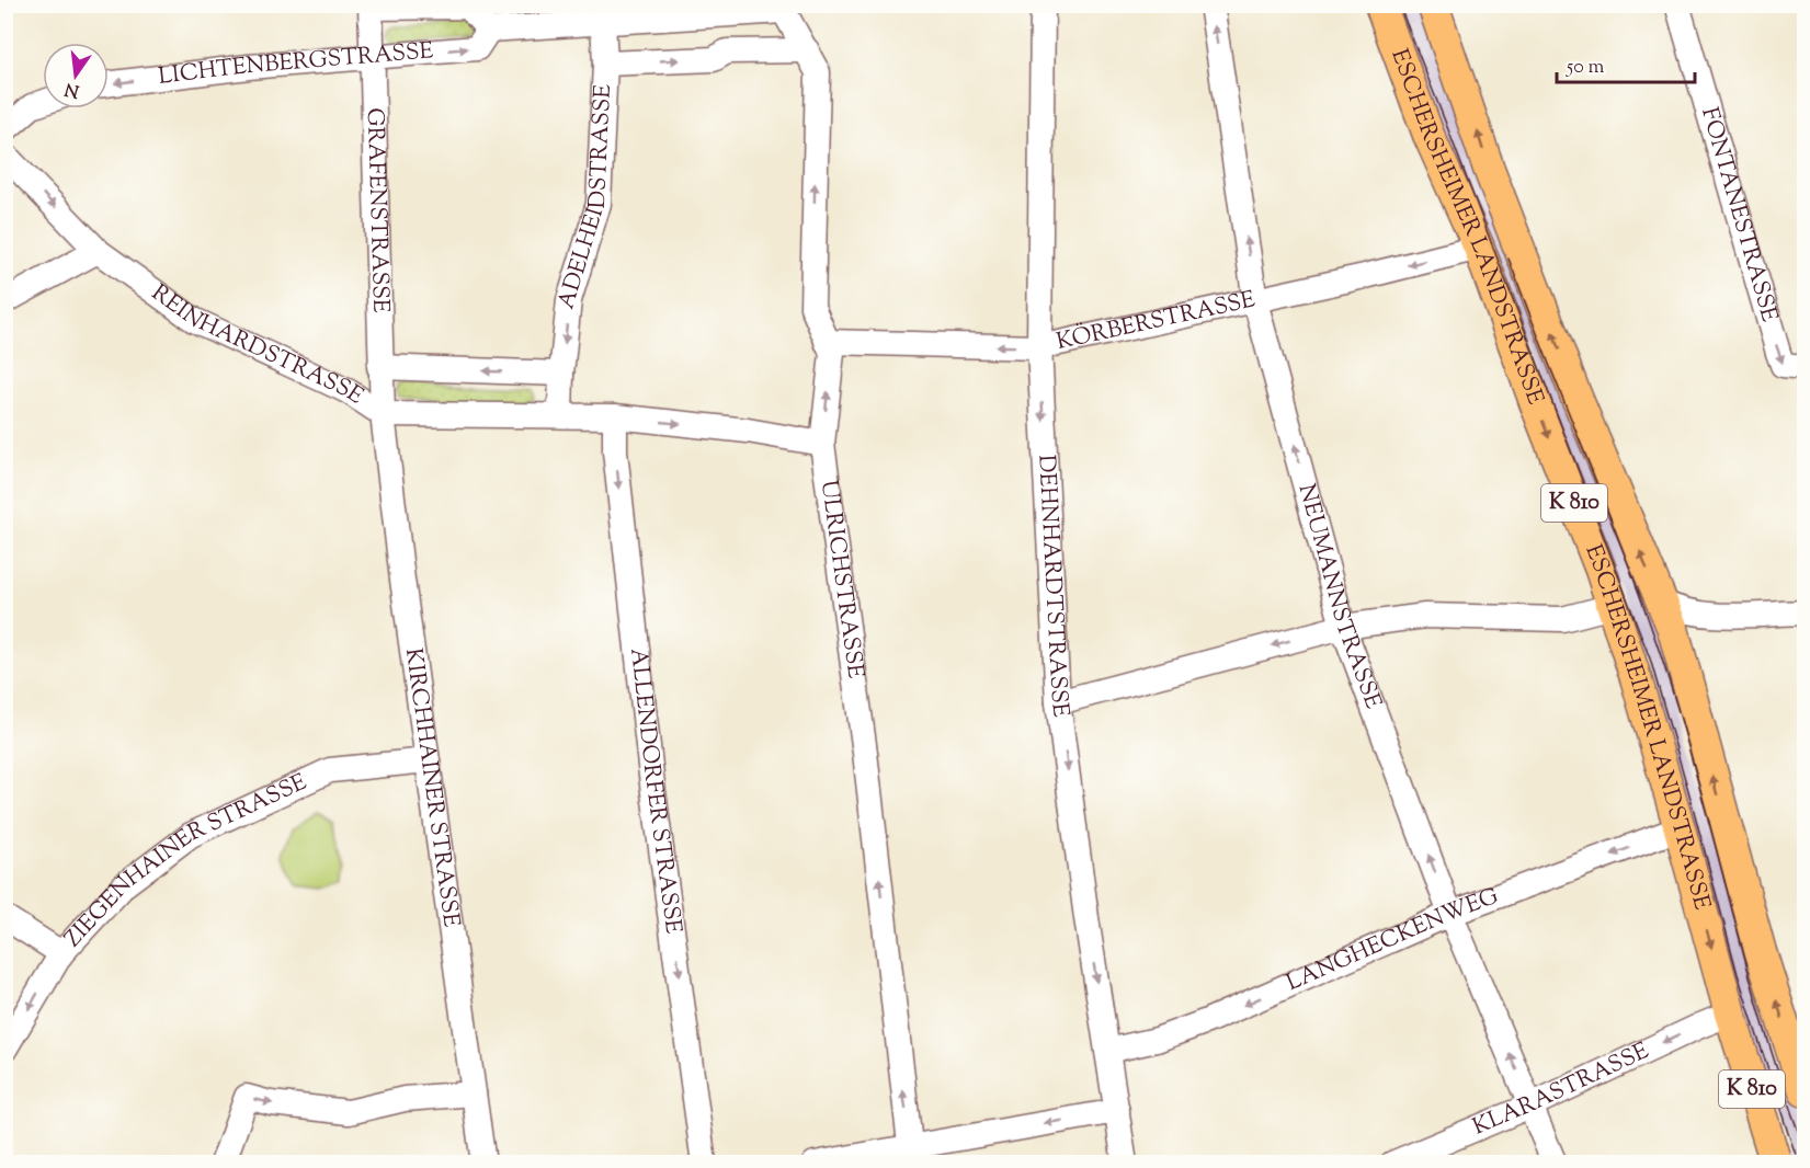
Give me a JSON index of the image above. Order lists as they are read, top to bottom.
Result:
{
  "streets": {
    "main road": ["ESCHERSHEIMER LANDSTRASSE", "K 810"],
    "street": [
      "LICHTENBERGSTRASSE",
      "ADELHEIDSTRASSE",
      "GRAFENSTRASSE",
      "FONTANESTRASSE",
      "KÖRBERSTRASSE",
      "REINHARDSTRASSE",
      "ULRICHSTRASSE",
      "DEHNHARDTSTRASSE",
      "NEUMANNSTRASSE",
      "KIRCHHAINER STRASSE",
      "ALLENDORFER STRASSE",
      "ZIEGENHAINER STRASSE",
      "LANGHECKENWEG",
      "KLARASTRASSE"
    ]
  },
  "crossings": [
    ["LICHTENBERGSTRASSE", "GRAFENSTRASSE"],
    ["ADELHEIDSTRASSE", "REINHARDSTRASSE"],
    ["GRAFENSTRASSE", "REINHARDSTRASSE"],
    ["GRAFENSTRASSE", "KIRCHHAINER STRASSE"],
    ["ESCHERSHEIMER LANDSTRASSE", "KÖRBERSTRASSE"],
    ["ESCHERSHEIMER LANDSTRASSE", "LANGHECKENWEG"],
    ["ESCHERSHEIMER LANDSTRASSE", "KLARASTRASSE"],
    ["KÖRBERSTRASSE", "ULRICHSTRASSE"],
    ["KÖRBERSTRASSE", "DEHNHARDTSTRASSE"],
    ["KÖRBERSTRASSE", "NEUMANNSTRASSE"],
    ["REINHARDSTRASSE", "ULRICHSTRASSE"],
    ["REINHARDSTRASSE", "KIRCHHAINER STRASSE"],
    ["REINHARDSTRASSE", "ALLENDORFER STRASSE"],
    ["DEHNHARDTSTRASSE", "LANGHECKENWEG"],
    ["NEUMANNSTRASSE", "LANGHECKENWEG"],
    ["NEUMANNSTRASSE", "KLARASTRASSE"],
    ["KIRCHHAINER STRASSE", "ZIEGENHAINER STRASSE"]
  ],
  "one_way": [
    "ADELHEIDSTRASSE",
    "FONTANESTRASSE",
    "KÖRBERSTRASSE",
    "ULRICHSTRASSE",
    "DEHNHARDTSTRASSE",
    "NEUMANNSTRASSE",
    "ALLENDORFER STRASSE",
    "LANGHECKENWEG",
    "KLARASTRASSE"
  ],
  "scale_bar": "50 m",
  "north": "bottom"
}
